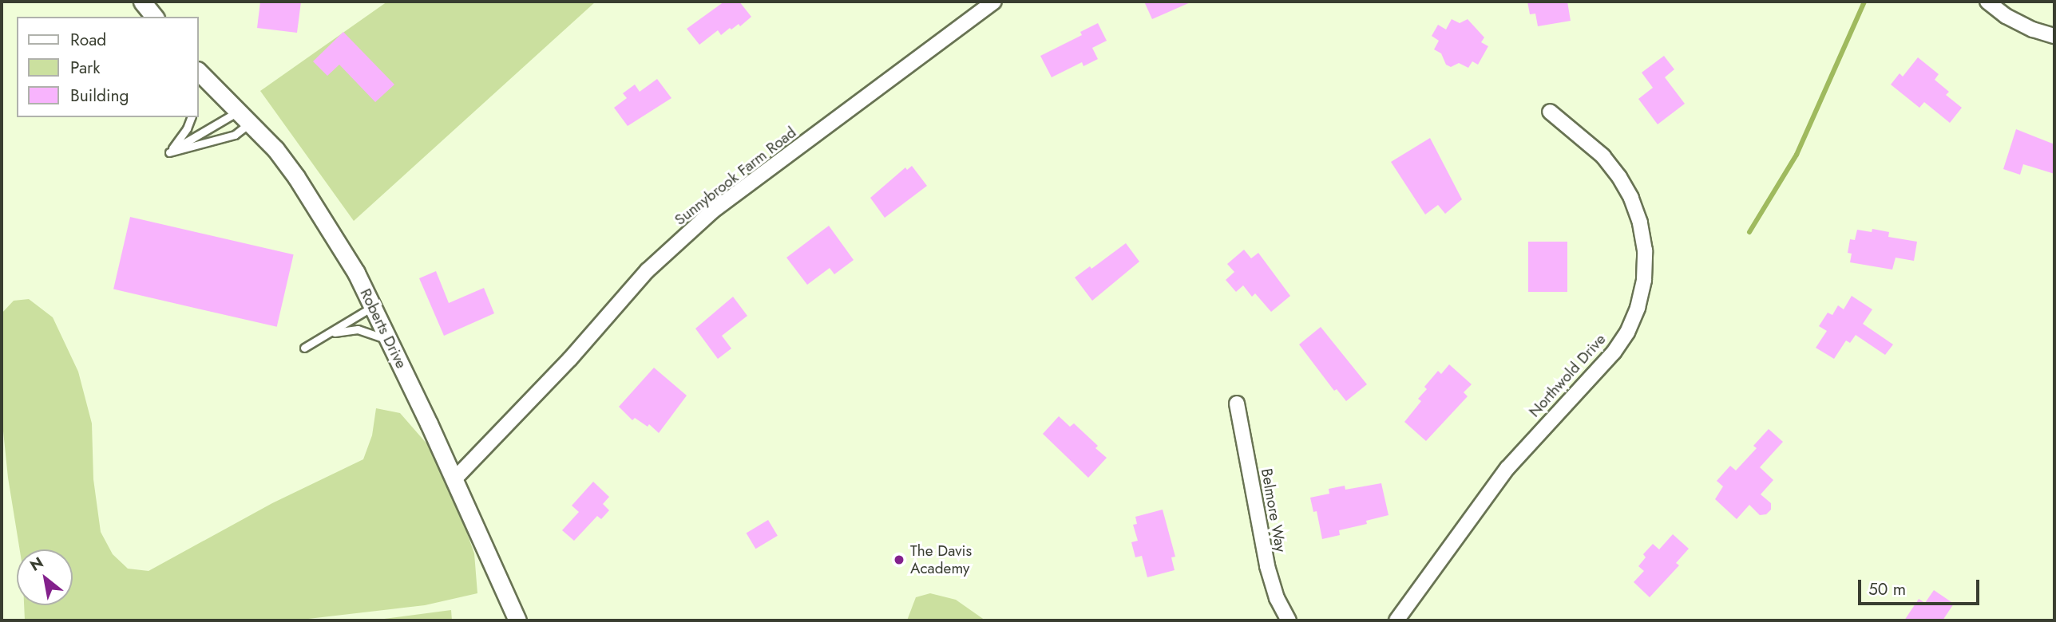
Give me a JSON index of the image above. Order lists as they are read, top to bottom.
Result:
{
  "streets": {
    "street": [
      "Sunnybrook Farm Road",
      "Roberts Drive",
      "Northwold Drive",
      "Belmore Way"
    ]
  },
  "crossings": [
    ["Sunnybrook Farm Road", "Roberts Drive"]
  ],
  "places": ["The Davis Academy"],
  "legend": ["Road", "Park", "Building"],
  "scale_bar": "50 m",
  "north": "top left"
}
